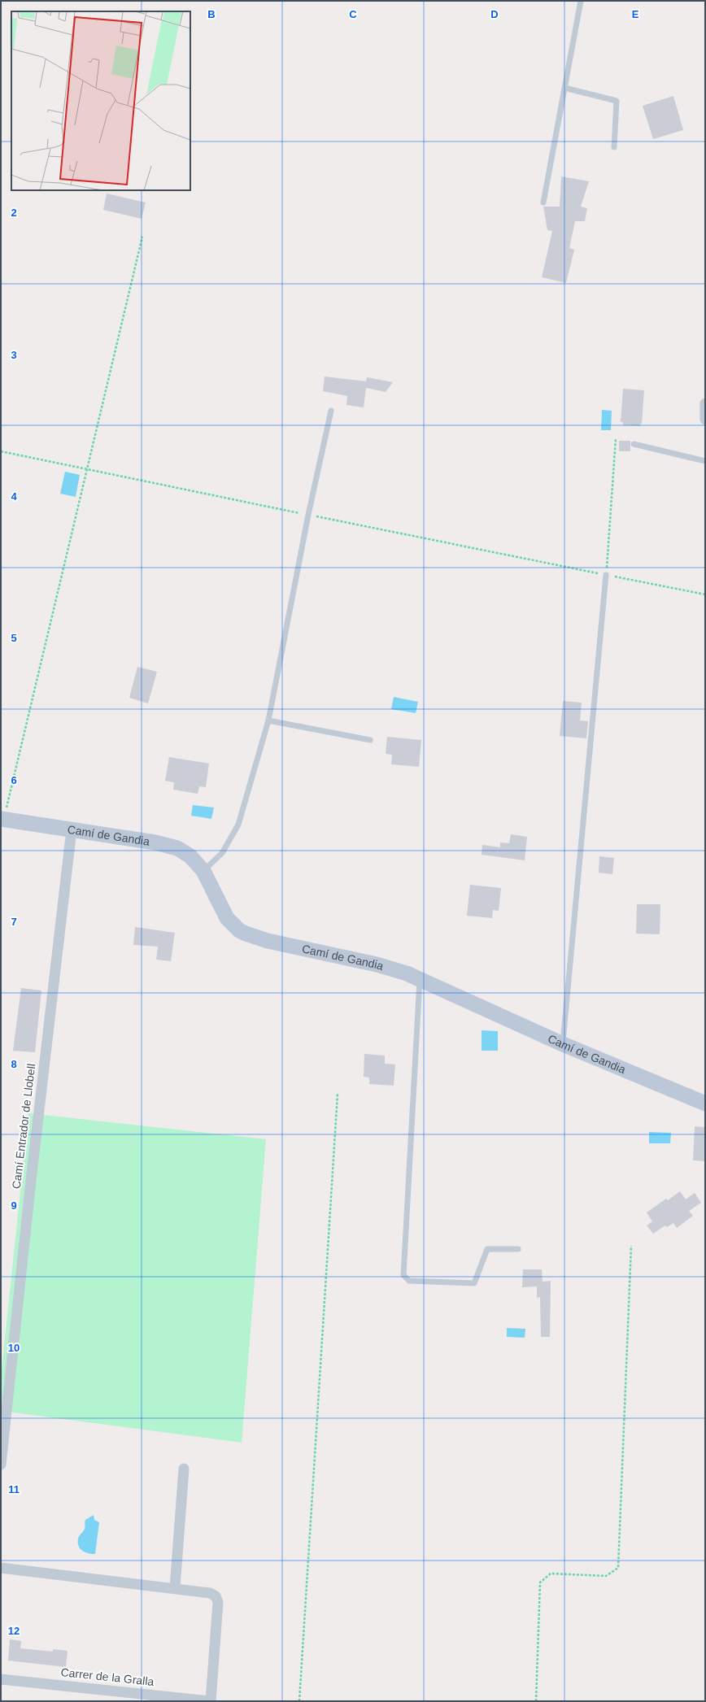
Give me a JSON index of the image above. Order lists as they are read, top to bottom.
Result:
{
  "streets": {
    "main road": ["Camí de Gandia"],
    "street": ["Camí Entrador de Llobell", "Carrer de la Gralla"]
  },
  "crossings": [
    ["Camí de Gandia", "Camí Entrador de Llobell"]
  ],
  "grid": {
    "columns": [
      "B",
      "C",
      "D",
      "E"
    ],
    "rows": [
      "2",
      "3",
      "4",
      "5",
      "6",
      "7",
      "8",
      "9",
      "10",
      "11",
      "12"
    ]
  }
}
